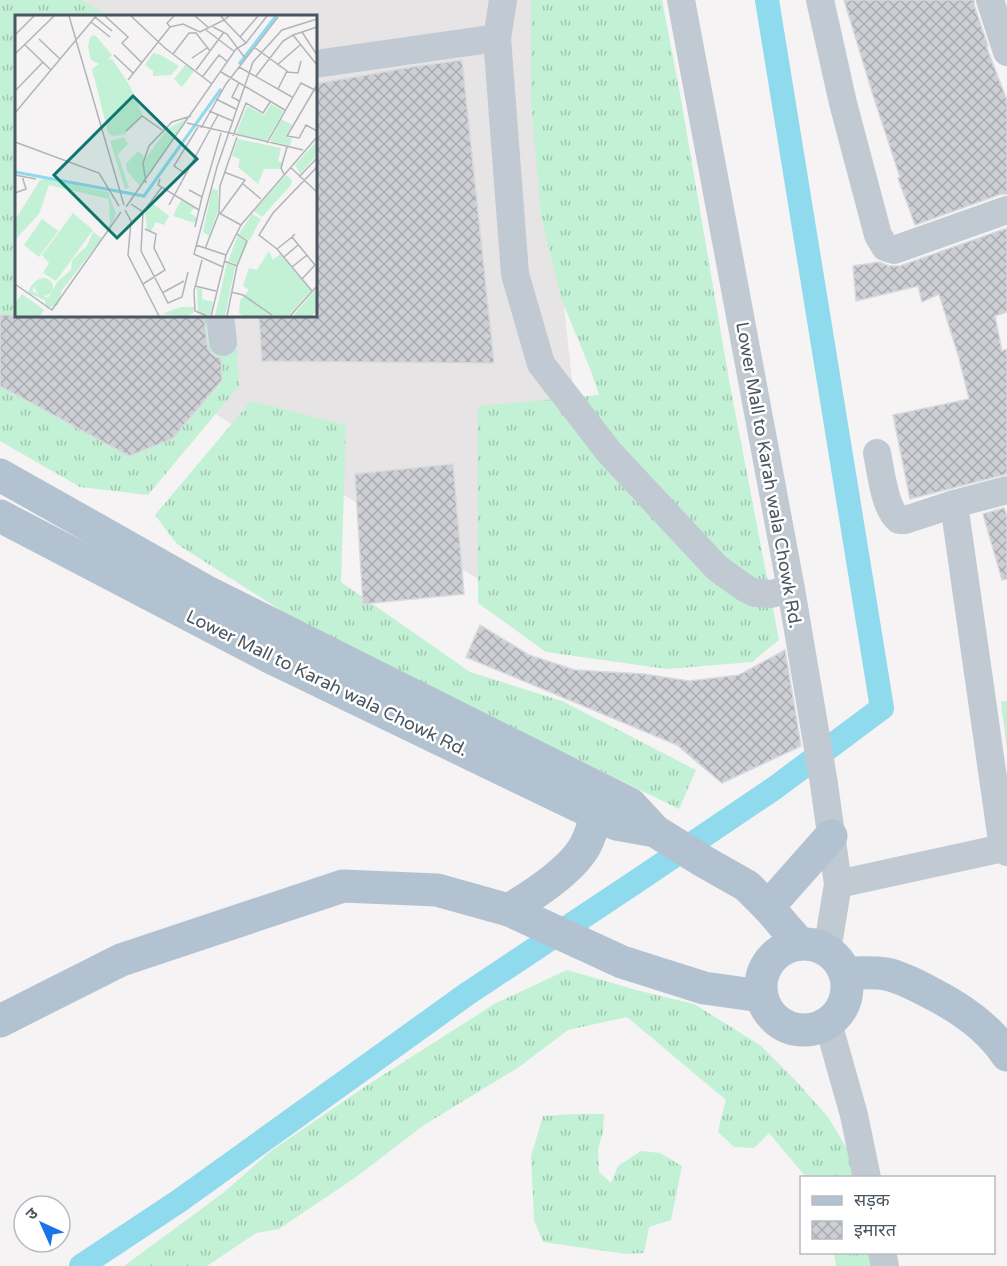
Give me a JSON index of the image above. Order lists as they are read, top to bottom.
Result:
{
  "streets": {
    "main road": ["Lower Mall to Karah wala Chowk Rd."]
  },
  "legend": ["सड़क", "इमारत"],
  "north": "top left"
}
